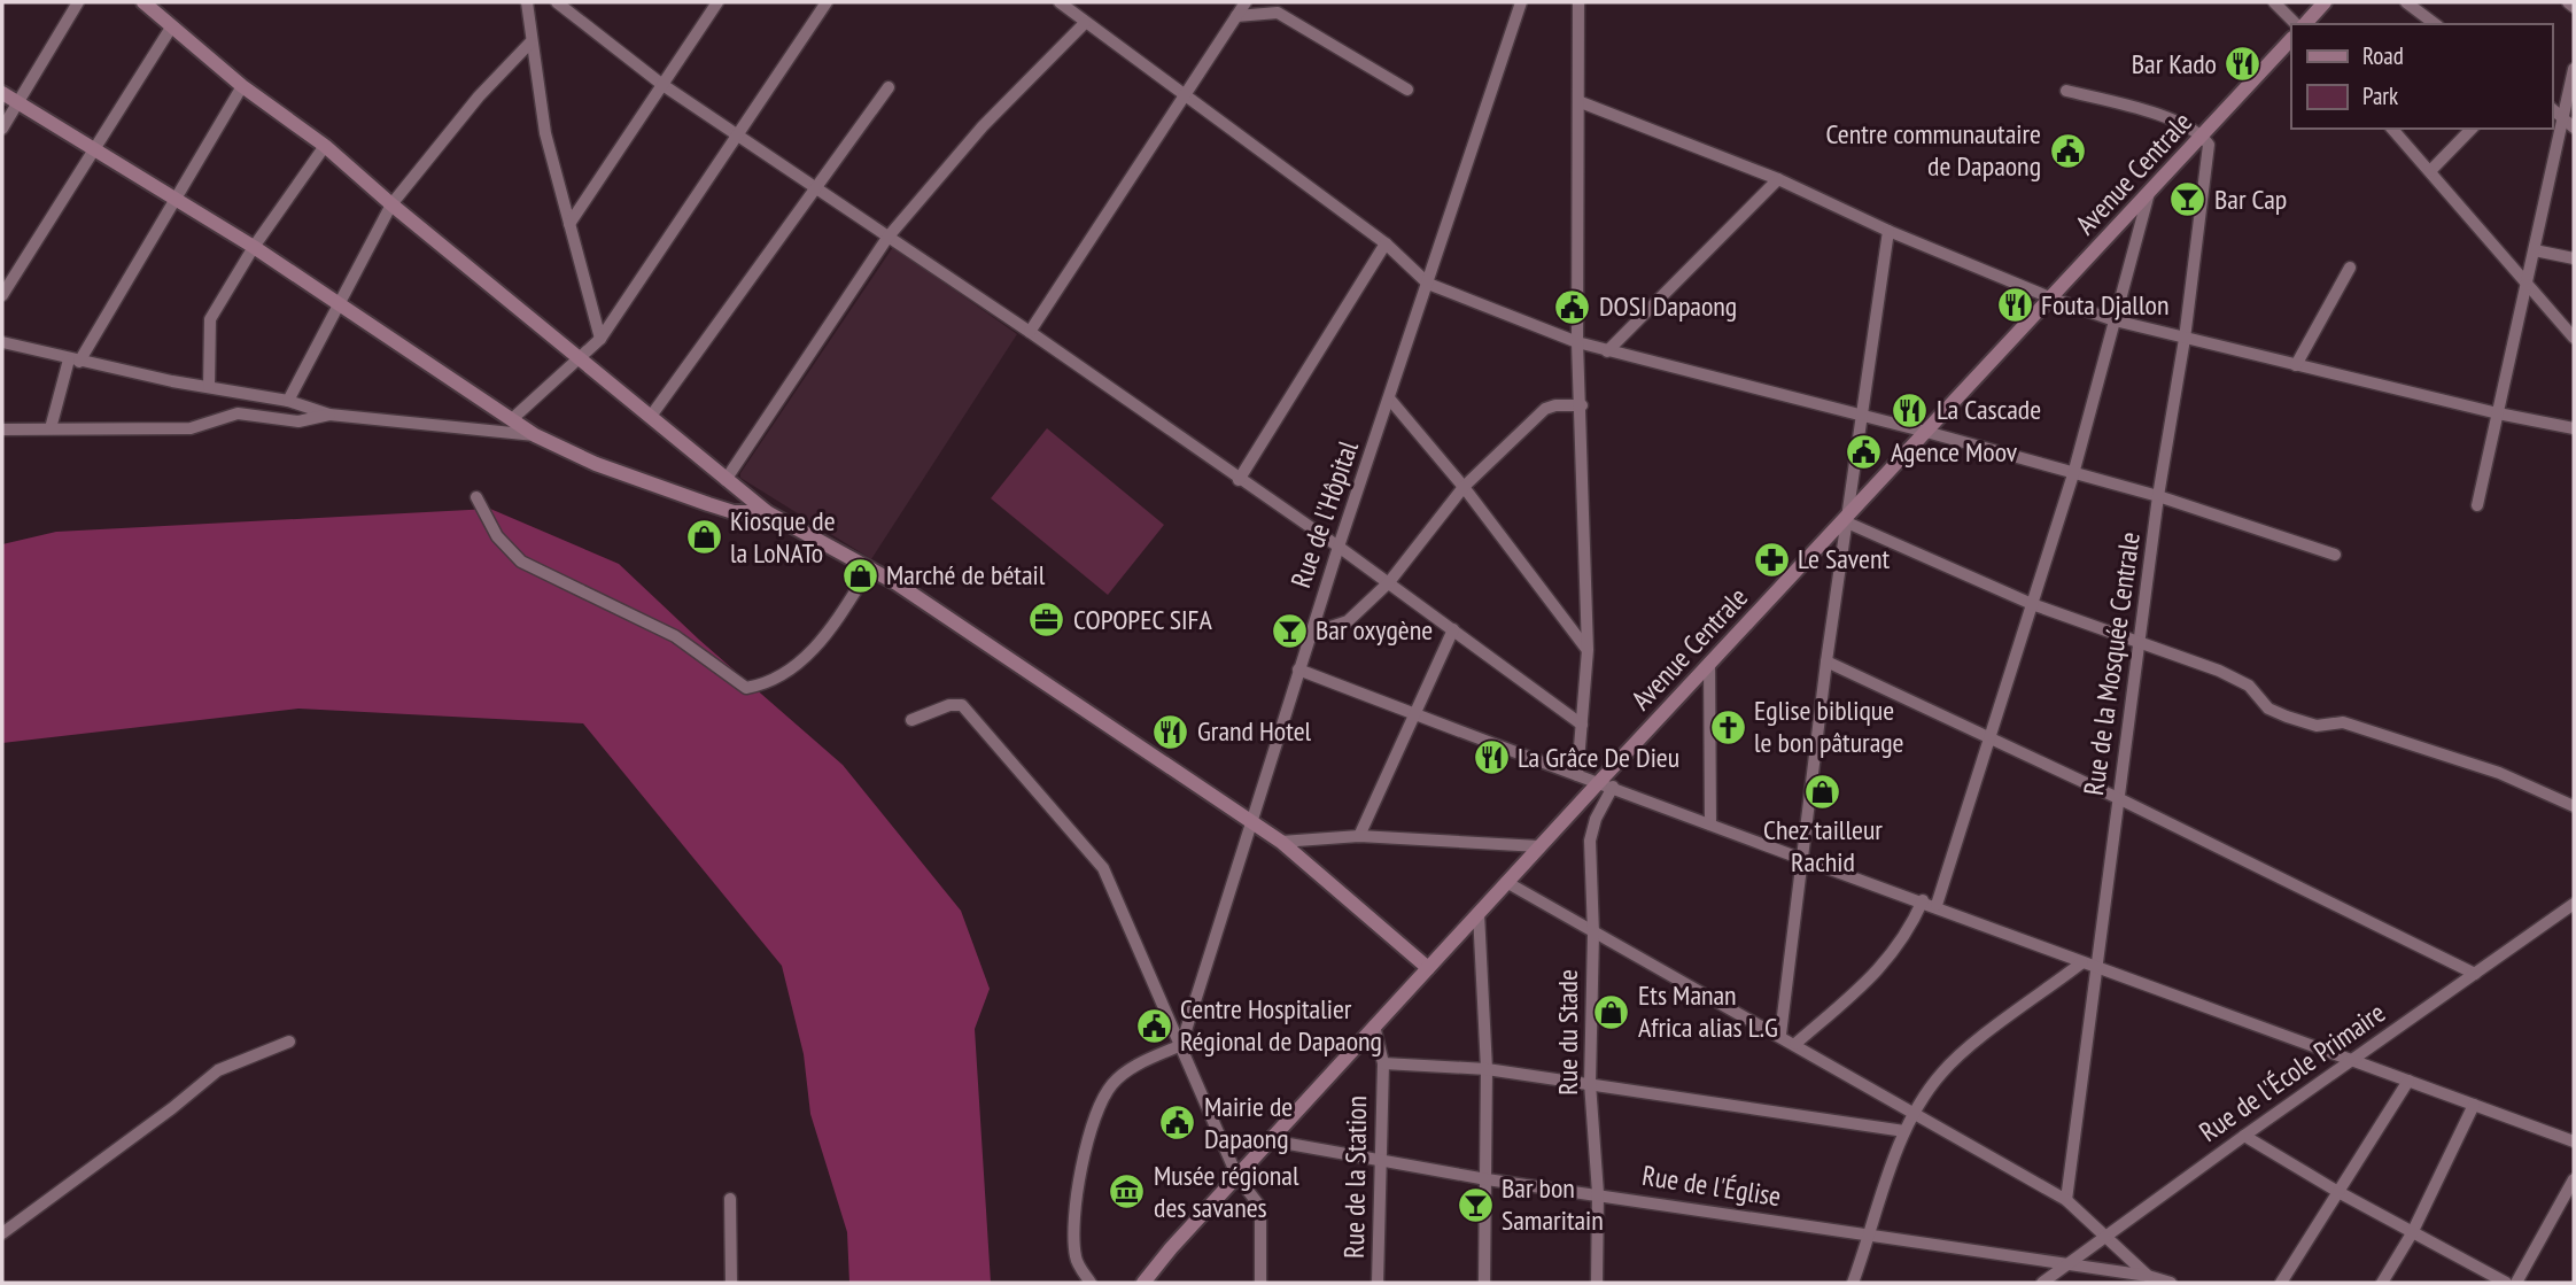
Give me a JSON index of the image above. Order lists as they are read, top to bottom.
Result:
{
  "streets": {
    "main road": ["Avenue Centrale"],
    "street": [
      "Rue de l'Hôpital",
      "Rue de la Mosquée Centrale",
      "Rue du Stade",
      "Rue de l'École Primaire",
      "Rue de la Station",
      "Rue de l'Église"
    ]
  },
  "crossings": [
    ["Avenue Centrale", "Rue de la Mosquée Centrale"],
    ["Avenue Centrale", "Rue du Stade"],
    ["Avenue Centrale", "Rue de la Station"],
    ["Avenue Centrale", "Rue de l'Église"],
    ["Rue du Stade", "Rue de l'Église"],
    ["Rue de l'École Primaire", "Rue de l'Église"],
    ["Rue de la Station", "Rue de l'Église"]
  ],
  "places": {
    "restaurant": [
      "Bar Kado",
      "Fouta Djallon",
      "La Cascade",
      "Grand Hotel",
      "La Grâce De Dieu"
    ],
    "public building": [
      "Centre communautaire de Dapaong",
      "DOSI Dapaong",
      "Agence Moov",
      "Centre Hospitalier Régional de Dapaong",
      "Mairie de Dapaong"
    ],
    "bar": ["Bar Cap", "Bar oxygène", "Bar bon Samaritain"],
    "shop": [
      "Kiosque de la LoNATo",
      "Marché de bétail",
      "Chez tailleur Rachid",
      "Ets Manan Africa alias L.G"
    ],
    "pharmacy": ["Le Savent"],
    "office": ["COPOPEC SIFA"],
    "church": ["Eglise biblique le bon pâturage"],
    "museum": ["Musée régional des savanes"]
  },
  "legend": ["Road", "Park"]
}
